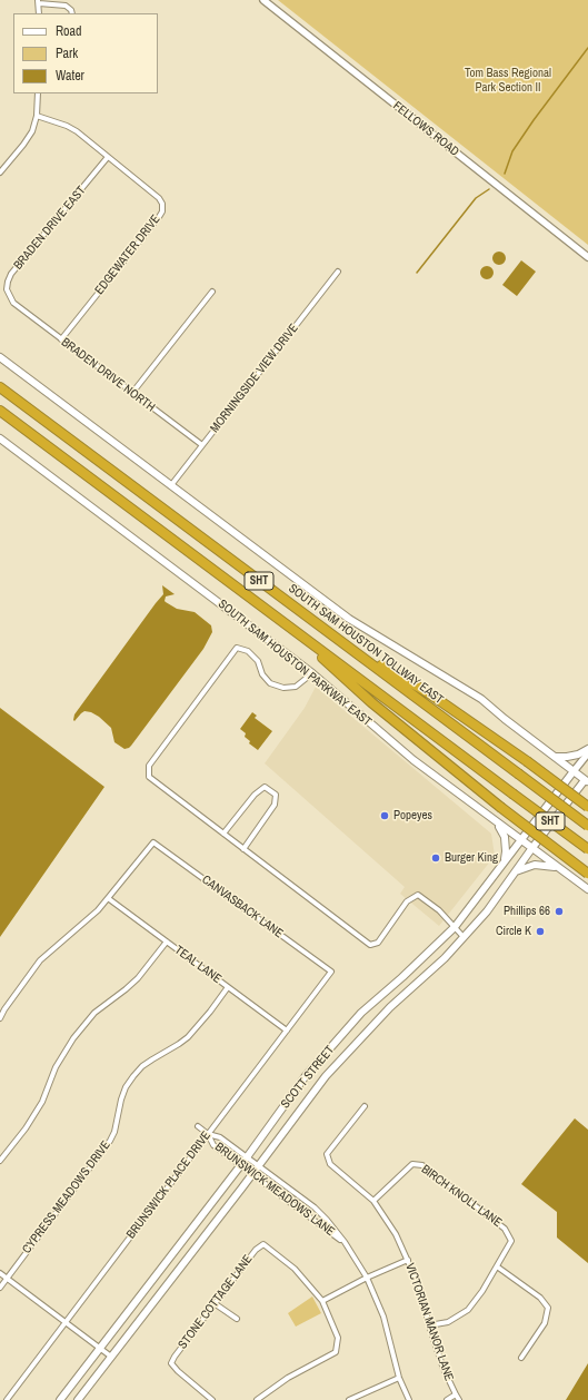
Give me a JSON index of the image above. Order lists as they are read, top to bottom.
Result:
{
  "streets": {
    "highway": ["SHT", "SOUTH SAM HOUSTON TOLLWAY EAST"],
    "main road": ["SOUTH SAM HOUSTON PARKWAY EAST", "SCOTT STREET"],
    "street": [
      "FELLOWS ROAD",
      "BRADEN DRIVE EAST",
      "EDGEWATER DRIVE",
      "BRADEN DRIVE NORTH",
      "MORNINGSIDE VIEW DRIVE",
      "CANVASBACK LANE",
      "TEAL LANE",
      "BRUNSWICK PLACE DRIVE",
      "BRUNSWICK MEADOWS LANE",
      "BIRCH KNOLL LANE",
      "CYPRESS MEADOWS DRIVE",
      "STONE COTTAGE LANE",
      "VICTORIAN MANOR LANE"
    ]
  },
  "crossings": [
    ["BRADEN DRIVE EAST", "EDGEWATER DRIVE"],
    ["BRADEN DRIVE EAST", "BRADEN DRIVE NORTH"],
    ["EDGEWATER DRIVE", "BRADEN DRIVE NORTH"],
    ["BRADEN DRIVE NORTH", "MORNINGSIDE VIEW DRIVE"],
    ["SOUTH SAM HOUSTON PARKWAY EAST", "SCOTT STREET"],
    ["CANVASBACK LANE", "TEAL LANE"],
    ["CANVASBACK LANE", "BRUNSWICK PLACE DRIVE"],
    ["TEAL LANE", "BRUNSWICK PLACE DRIVE"],
    ["TEAL LANE", "CYPRESS MEADOWS DRIVE"],
    ["SCOTT STREET", "BRUNSWICK MEADOWS LANE"],
    ["BRUNSWICK PLACE DRIVE", "BRUNSWICK MEADOWS LANE"],
    ["BIRCH KNOLL LANE", "VICTORIAN MANOR LANE"]
  ],
  "parks": ["Tom Bass Regional Park Section II"],
  "places": [
    "Popeyes",
    "Burger King",
    "Phillips 66",
    "Circle K"
  ],
  "legend": ["Road", "Park", "Water"]
}
